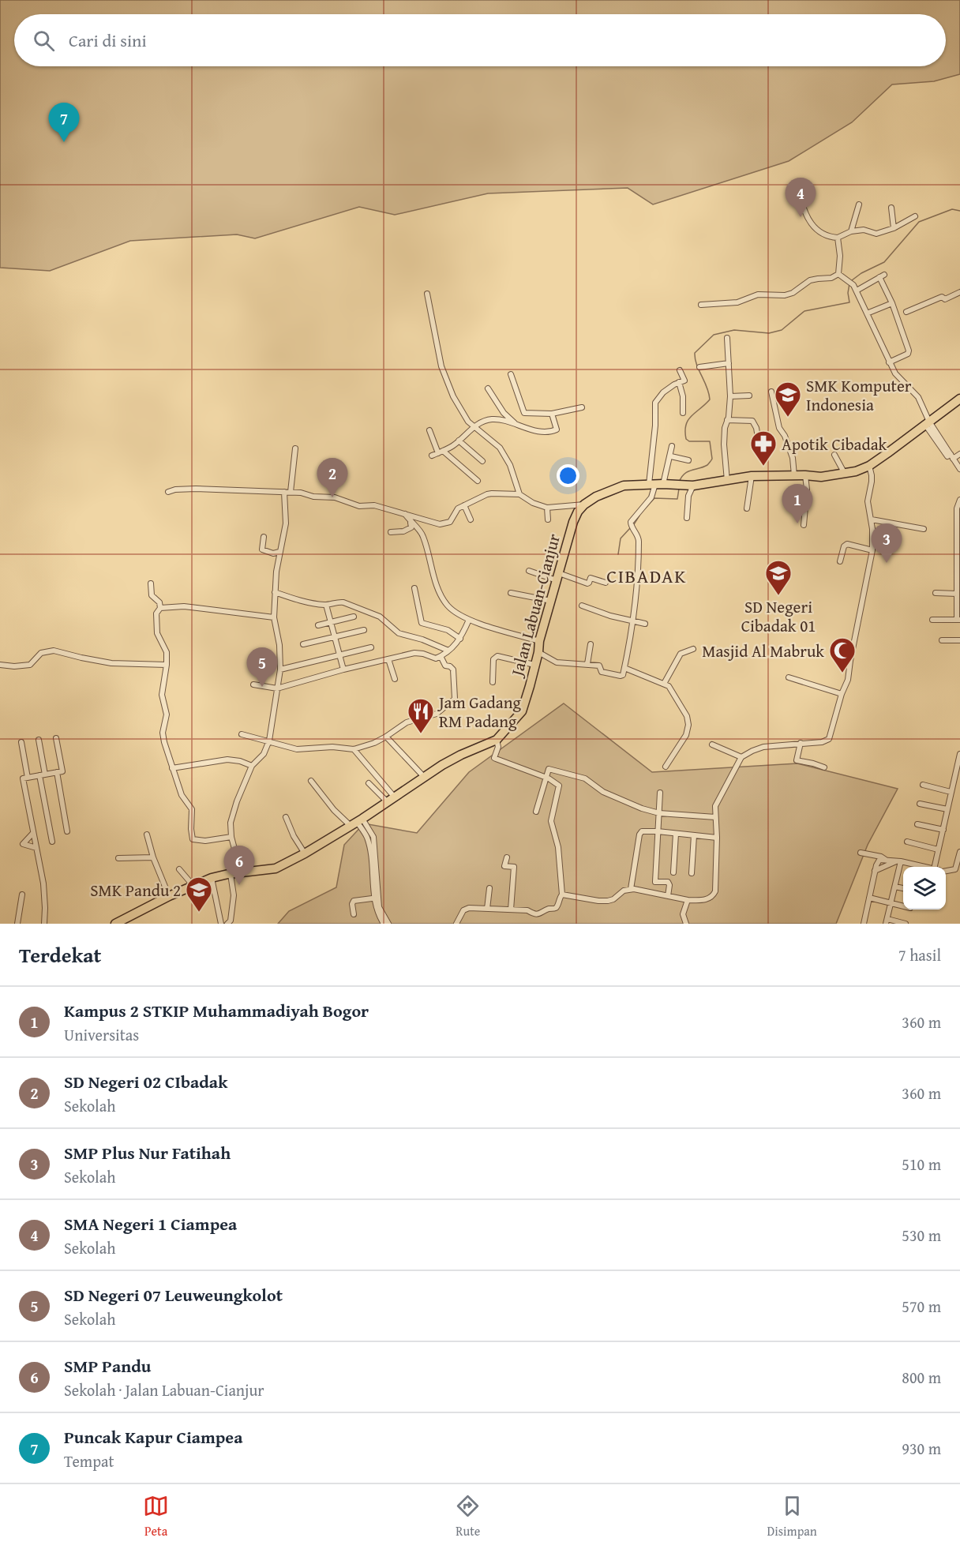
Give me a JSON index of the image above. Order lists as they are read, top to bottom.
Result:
{
  "streets": {
    "highway": ["Jalan Labuan-Cianjur"]
  },
  "districts": ["CIBADAK"],
  "places": {
    "school or university": ["SMK Komputer Indonesia", "SD Negeri Cibadak 01", "SMK Pandu 2"],
    "pharmacy": ["Apotik Cibadak"],
    "mosque": ["Masjid Al Mabruk"],
    "restaurant": ["Jam Gadang RM Padang"]
  },
  "page": {
    "search": "Cari di sini",
    "pins": [
      "7",
      "4",
      "2",
      "1",
      "3",
      "5",
      "6"
    ],
    "heading": ["Terdekat", "7 hasil"],
    "list": [
      {
        "mark": "1",
        "name": "Kampus 2 STKIP Muhammadiyah Bogor",
        "note": "Universitas",
        "value": "360 m"
      },
      {
        "mark": "2",
        "name": "SD Negeri 02 CIbadak",
        "note": "Sekolah",
        "value": "360 m"
      },
      {
        "mark": "3",
        "name": "SMP Plus Nur Fatihah",
        "note": "Sekolah",
        "value": "510 m"
      },
      {
        "mark": "4",
        "name": "SMA Negeri 1 Ciampea",
        "note": "Sekolah",
        "value": "530 m"
      },
      {
        "mark": "5",
        "name": "SD Negeri 07 Leuweungkolot",
        "note": "Sekolah",
        "value": "570 m"
      },
      {
        "mark": "6",
        "name": "SMP Pandu",
        "note": "Sekolah · Jalan Labuan-Cianjur",
        "value": "800 m"
      },
      {
        "mark": "7",
        "name": "Puncak Kapur Ciampea",
        "note": "Tempat",
        "value": "930 m"
      }
    ],
    "nav": ["Peta", "Rute", "Disimpan"]
  }
}
